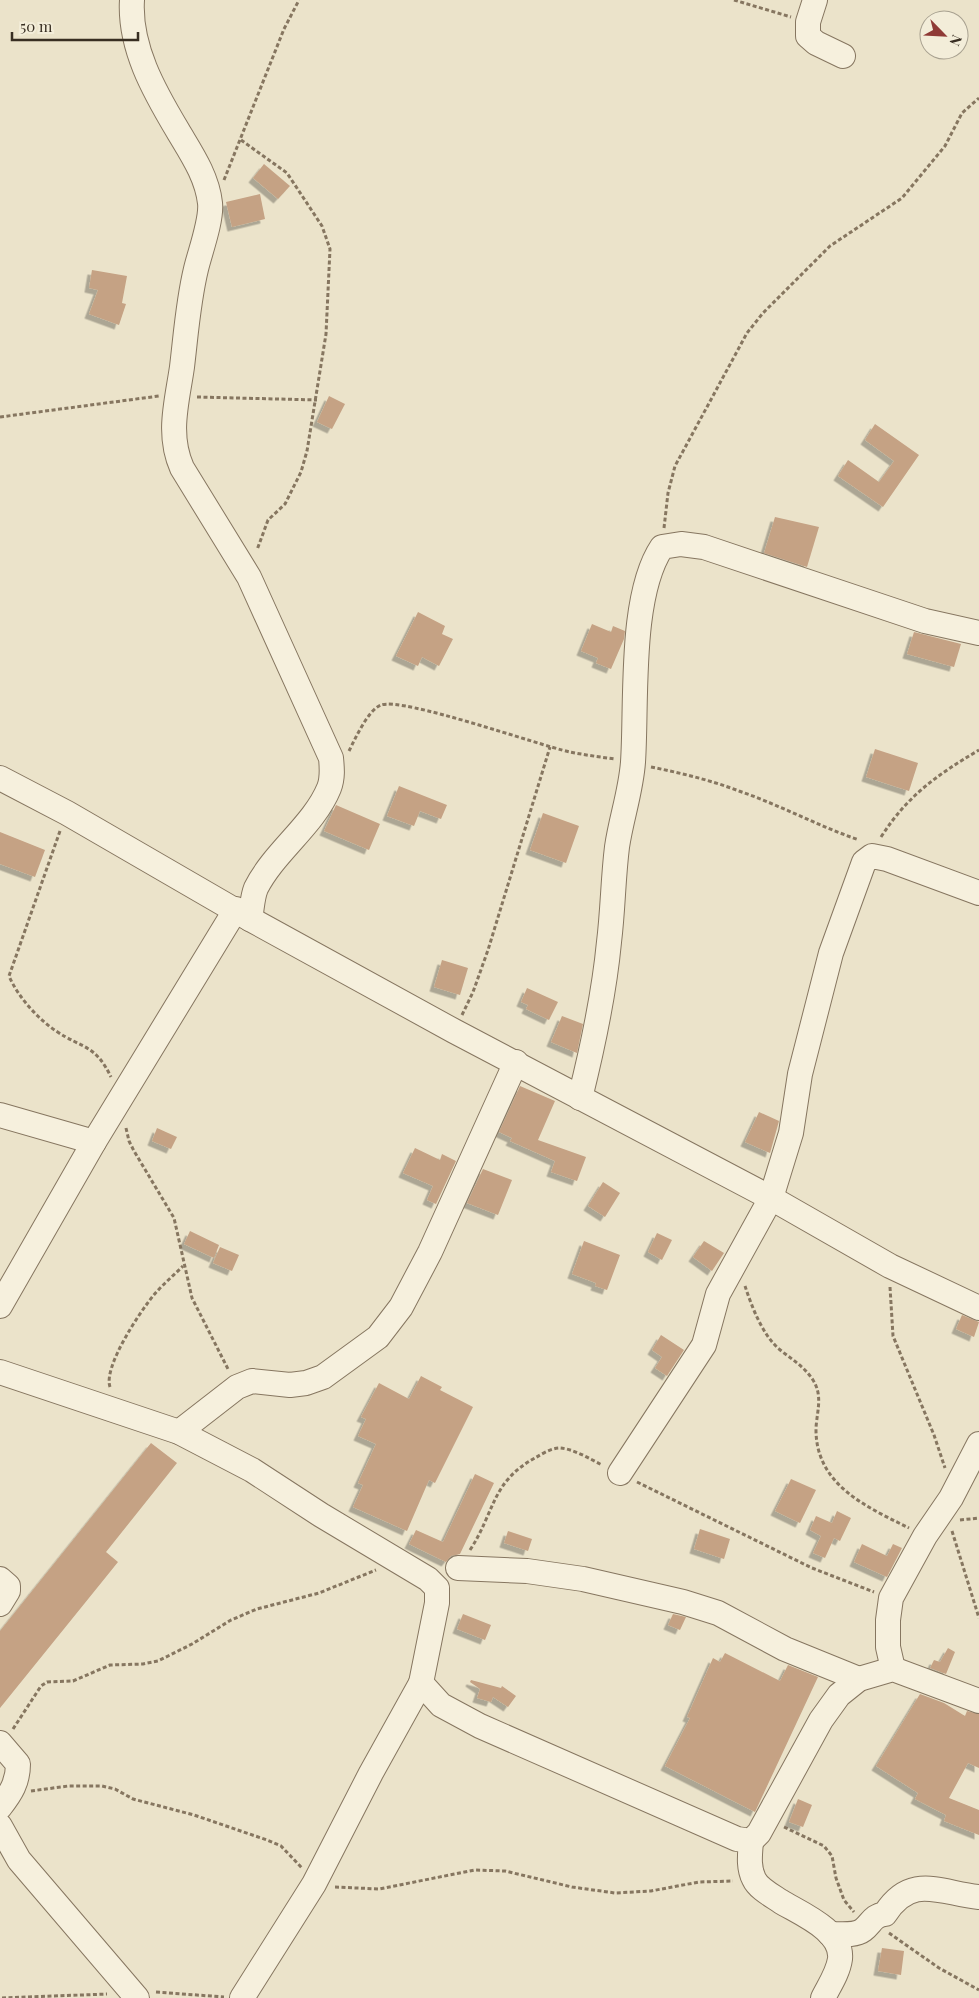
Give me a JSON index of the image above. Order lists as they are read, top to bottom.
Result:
{
  "scale_bar": "50 m",
  "north": "bottom right"
}
